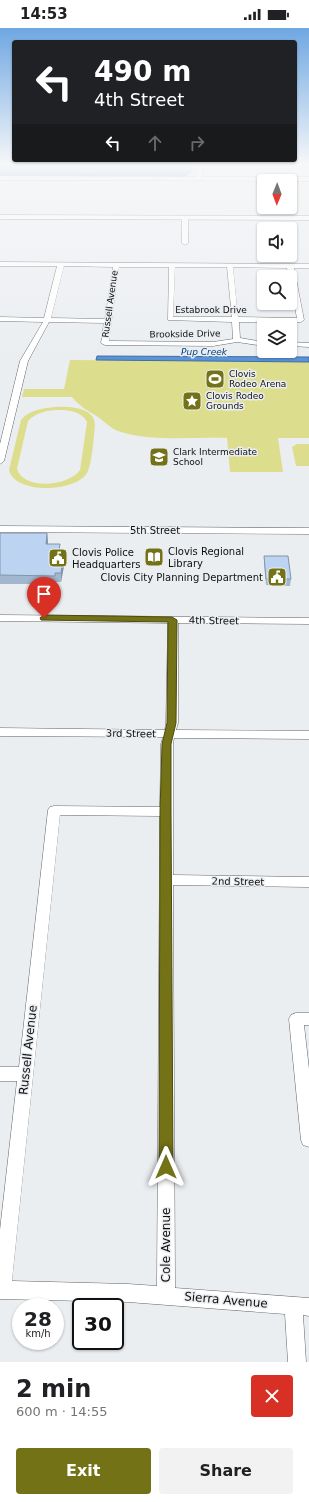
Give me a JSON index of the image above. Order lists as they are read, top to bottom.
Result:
{
  "streets": {
    "main road": ["5th Street"],
    "street": [
      "Russell Avenue",
      "Estabrook Drive",
      "Brookside Drive",
      "4th Street",
      "3rd Street",
      "2nd Street",
      "Cole Avenue",
      "Sierra Avenue"
    ]
  },
  "crossings": [
    ["Russell Avenue", "Brookside Drive"],
    ["Russell Avenue", "Cole Avenue"],
    ["Russell Avenue", "Sierra Avenue"],
    ["4th Street", "Cole Avenue"],
    ["3rd Street", "Cole Avenue"],
    ["2nd Street", "Cole Avenue"],
    ["Cole Avenue", "Sierra Avenue"]
  ],
  "water": ["Pup Creek"],
  "places": {
    "sports": ["Clovis Rodeo Arena"],
    "place": ["Clovis Rodeo Grounds"],
    "school or university": ["Clark Intermediate School"],
    "library": ["Clovis Regional Library"],
    "public building": ["Clovis Police Headquarters", "Clovis City Planning Department"]
  },
  "north": "bottom",
  "page": {
    "status": "14:53",
    "turn": ["490 m", "4th Street"],
    "speed": "28 km/h",
    "limit": "30",
    "heading": ["2 min", "600 m · 14:55"],
    "buttons": ["Exit", "Share"]
  }
}
